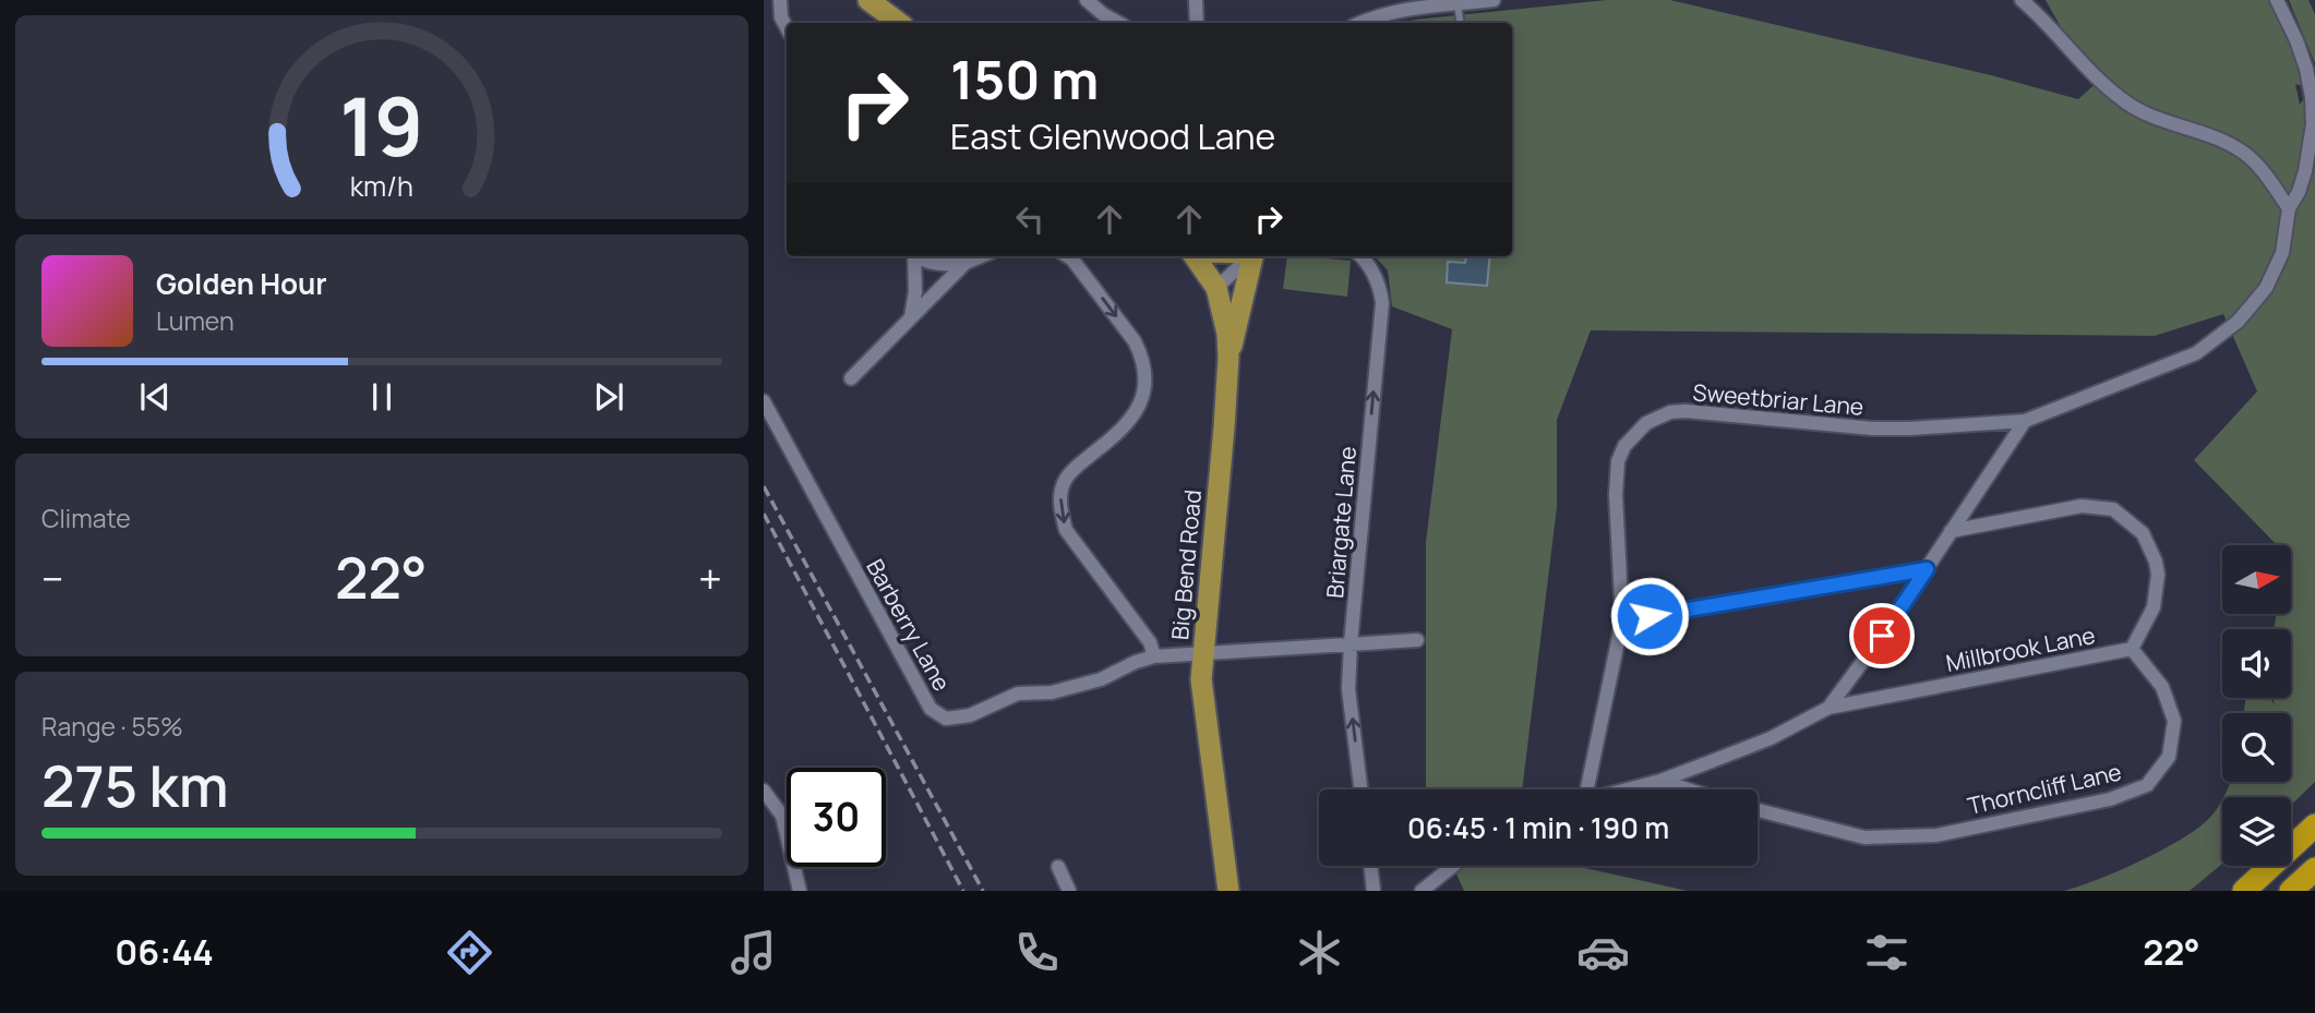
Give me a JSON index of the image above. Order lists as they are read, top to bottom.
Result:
{
  "streets": {
    "main road": ["Big Bend Road"],
    "street": [
      "Sweetbriar Lane",
      "Briargate Lane",
      "Barberry Lane",
      "Millbrook Lane",
      "Thorncliff Lane"
    ]
  },
  "crossings": [
    ["Briargate Lane", "Barberry Lane"],
    ["Big Bend Road", "Barberry Lane"],
    ["Millbrook Lane", "Thorncliff Lane"]
  ],
  "one_way": ["Briargate Lane"],
  "north": "right",
  "page": {
    "turn": ["150 m", "East Glenwood Lane"],
    "song": ["Golden Hour", "Lumen"],
    "tile": [
      "Climate",
      ["Range · 55%", "275 km"]
    ],
    "heat": ["−", "22°", "+"],
    "limit": "30",
    "trip": "06:45 · 1 min · 190 m",
    "tabs": ["06:44", "22°"],
    "gauge": ["19", "km/h"]
  }
}
